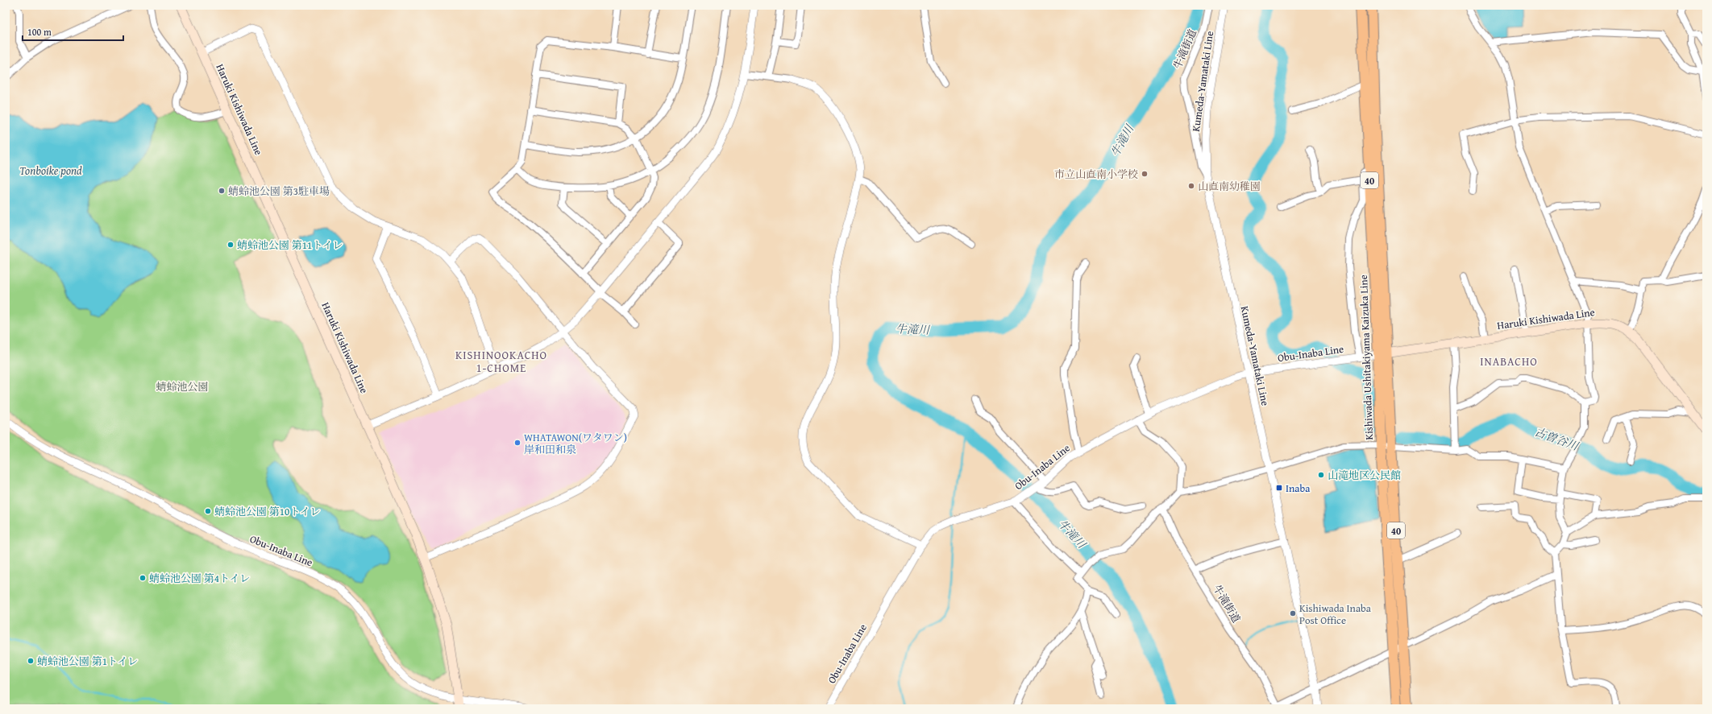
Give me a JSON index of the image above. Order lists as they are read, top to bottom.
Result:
{
  "streets": {
    "main road": ["Haruki Kishiwada Line", "40", "Kishiwada Ushitakiyama Kaizuka Line"],
    "street": ["牛滝街道", "Kumeda-Yamataki Line", "Obu-Inaba Line"]
  },
  "crossings": [
    ["牛滝街道", "Kumeda-Yamataki Line"],
    ["Kumeda-Yamataki Line", "Obu-Inaba Line"],
    ["Haruki Kishiwada Line", "Obu-Inaba Line"],
    ["Haruki Kishiwada Line", "Kishiwada Ushitakiyama Kaizuka Line"],
    ["Obu-Inaba Line", "Kishiwada Ushitakiyama Kaizuka Line"]
  ],
  "districts": ["KISHINOOKACHO 1-CHOME", "INABACHO"],
  "water": ["牛滝川", "Tonboike pond", "古曽谷川"],
  "parks": ["蜻蛉池公園"],
  "places": {
    "other": [
      "市立山直南小学校",
      "山直南幼稚園",
      "蜻蛉池公園 第3駐車場",
      "蜻蛉池公園 第11トイレ",
      "WHATAWON(ワタワン) 岸和田和泉",
      "山滝地区公民館",
      "蜻蛉池公園 第10トイレ",
      "蜻蛉池公園 第4トイレ",
      "Kishiwada Inaba Post Office",
      "蜻蛉池公園 第1トイレ"
    ],
    "transit": ["Inaba"]
  },
  "scale_bar": "100 m"
}
